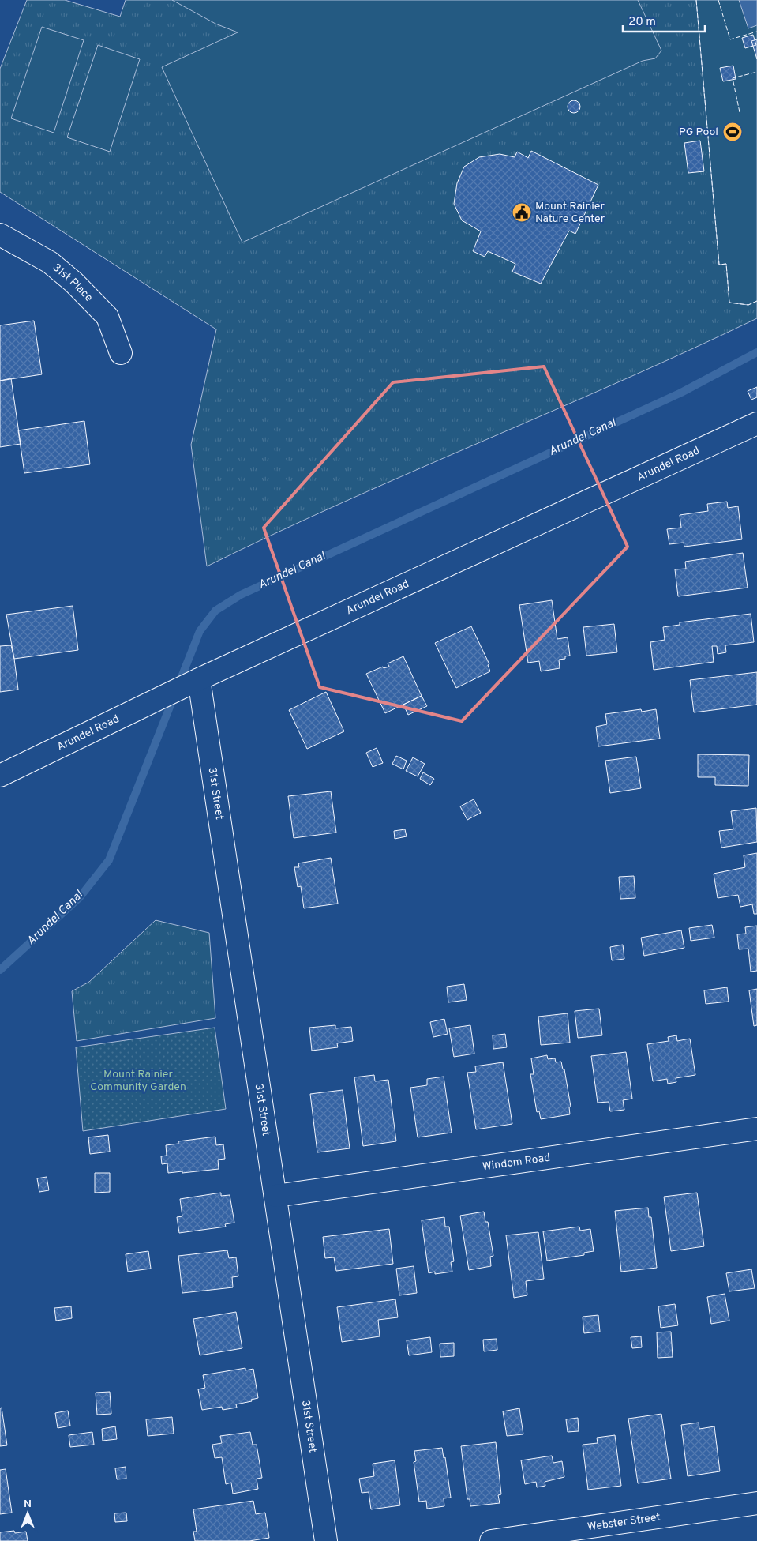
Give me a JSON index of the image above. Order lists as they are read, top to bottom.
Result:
{
  "streets": {
    "street": [
      "31st Place",
      "Arundel Road",
      "31st Street",
      "Windom Road",
      "Webster Street"
    ]
  },
  "crossings": [
    ["Arundel Road", "31st Street"],
    ["31st Street", "Windom Road"]
  ],
  "water": ["Arundel Canal"],
  "parks": ["Mount Rainier Community Garden"],
  "places": {
    "sports": ["PG Pool"],
    "public building": ["Mount Rainier Nature Center"]
  },
  "scale_bar": "20 m",
  "north": "top"
}
